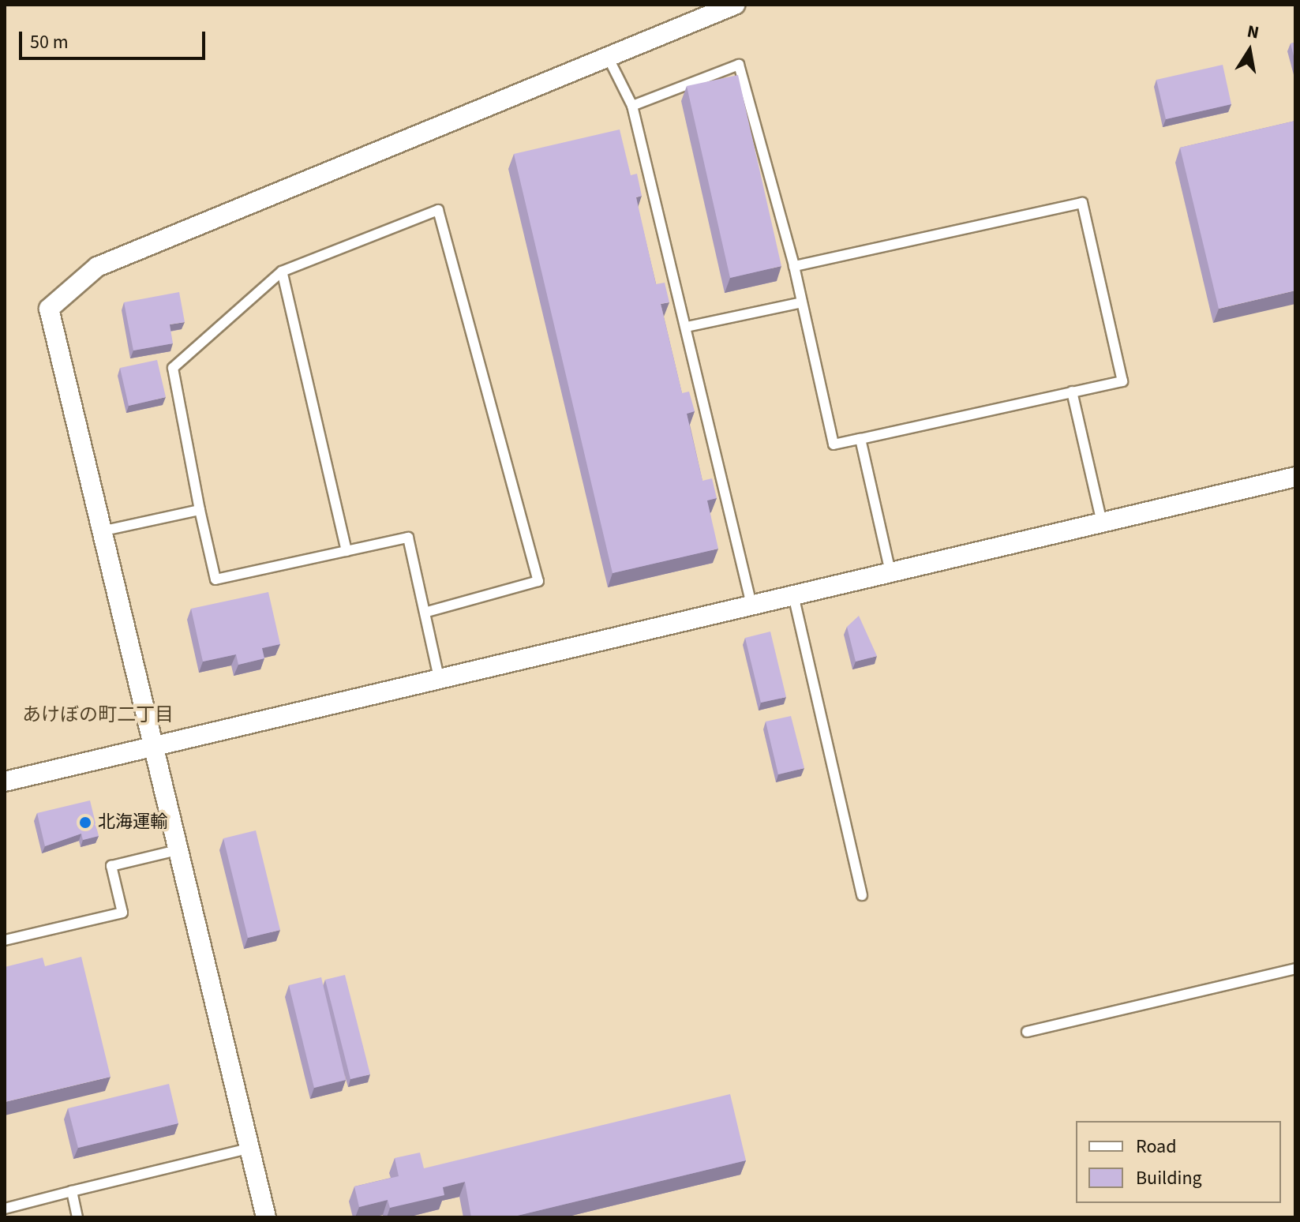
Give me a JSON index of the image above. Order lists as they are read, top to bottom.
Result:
{
  "districts": ["あけぼの町二丁目"],
  "places": ["北海運輸"],
  "legend": ["Road", "Building"],
  "scale_bar": "50 m",
  "north": "top"
}
